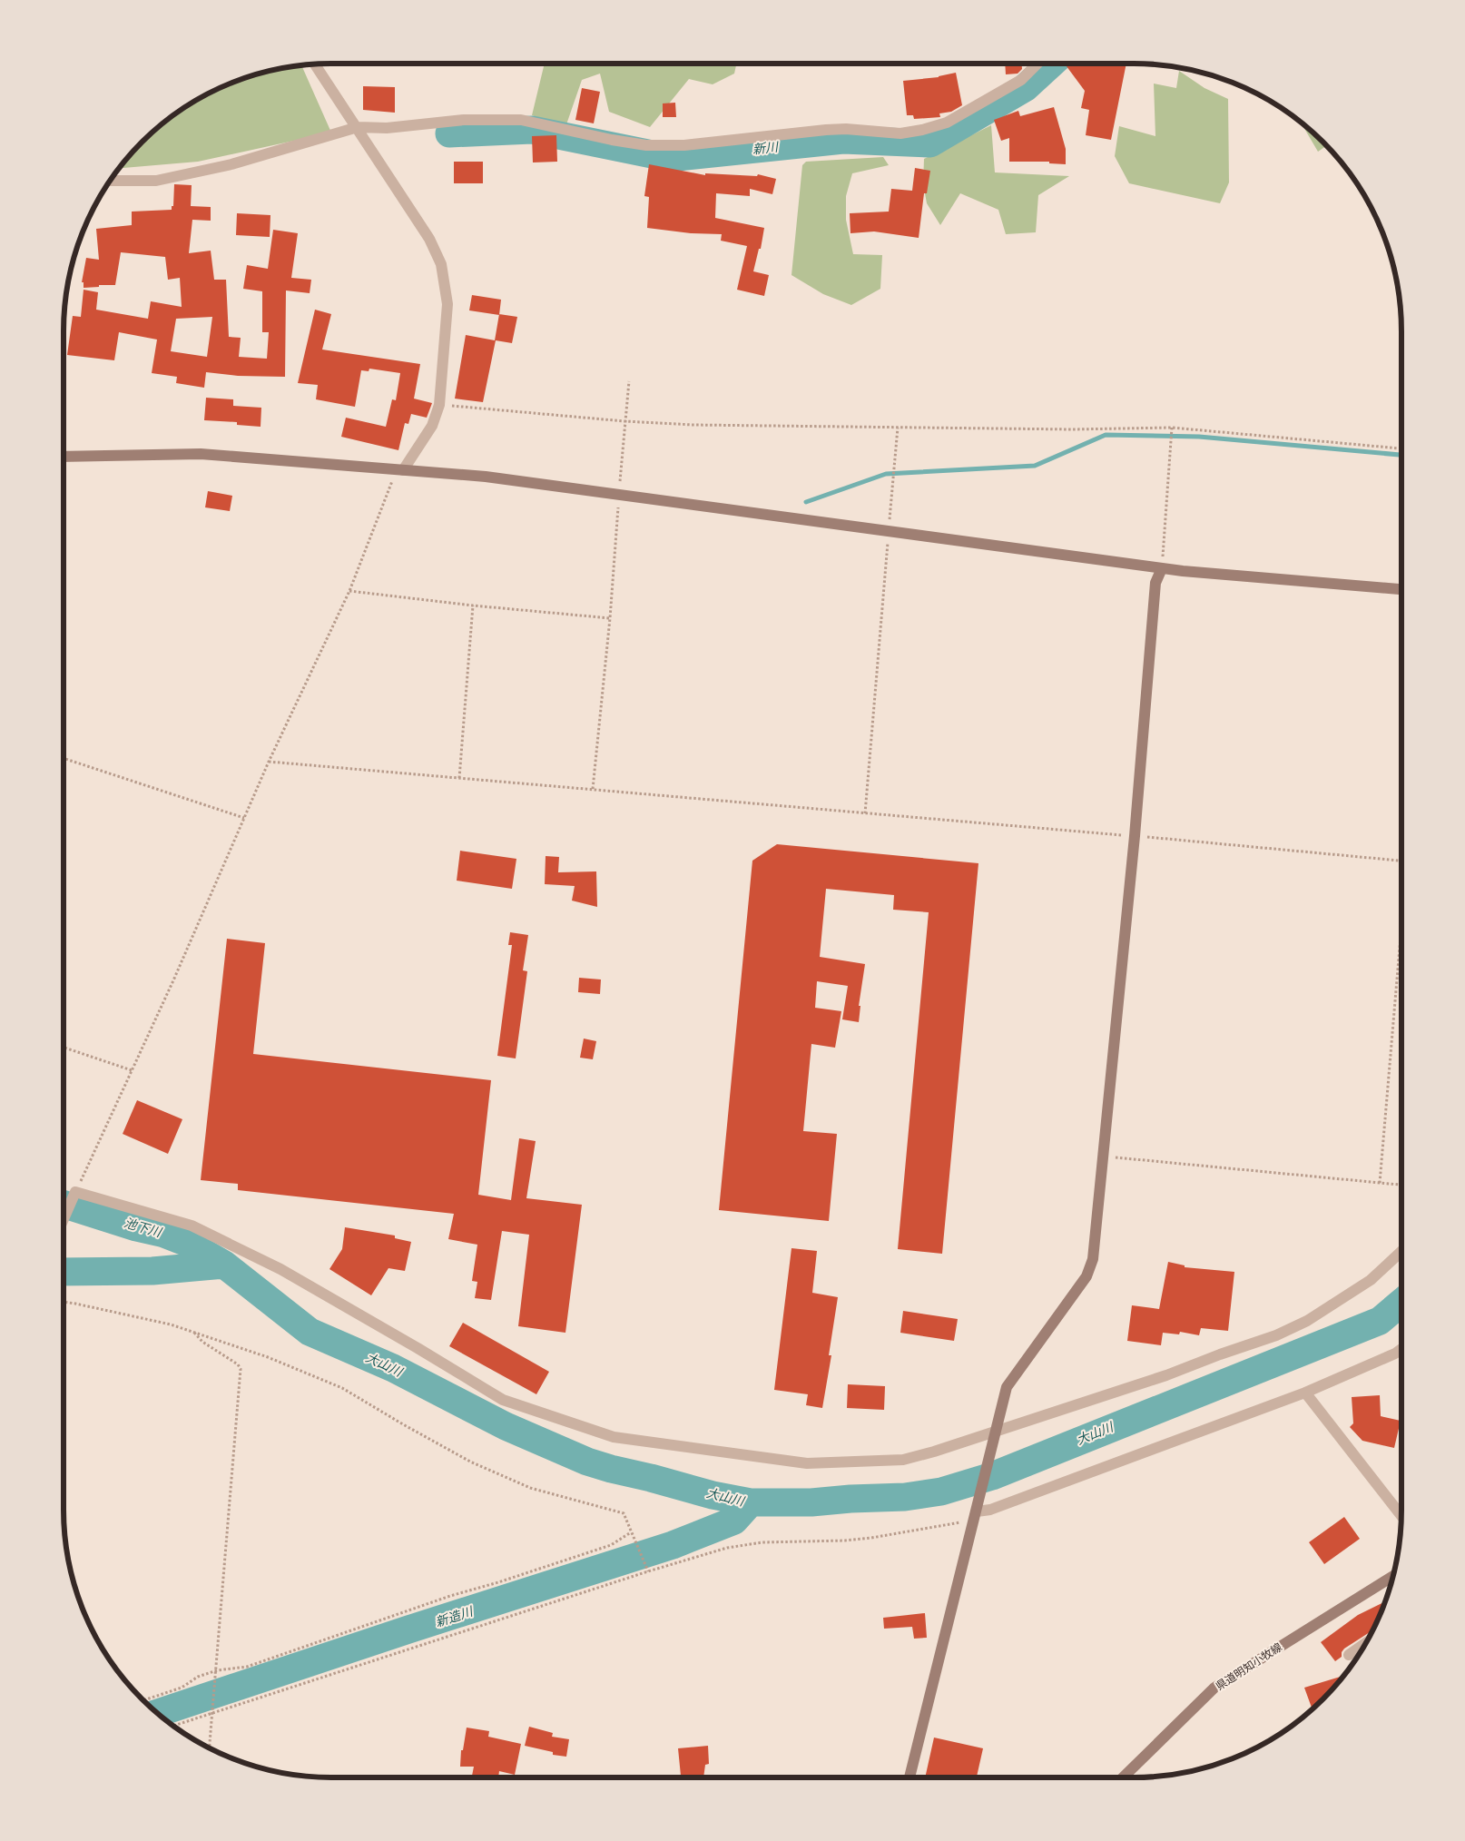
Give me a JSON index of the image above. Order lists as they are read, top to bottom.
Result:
{
  "streets": {
    "street": ["県道明知小牧線"]
  },
  "water": [
    "新川",
    "池下川",
    "大山川",
    "新造川"
  ]
}
